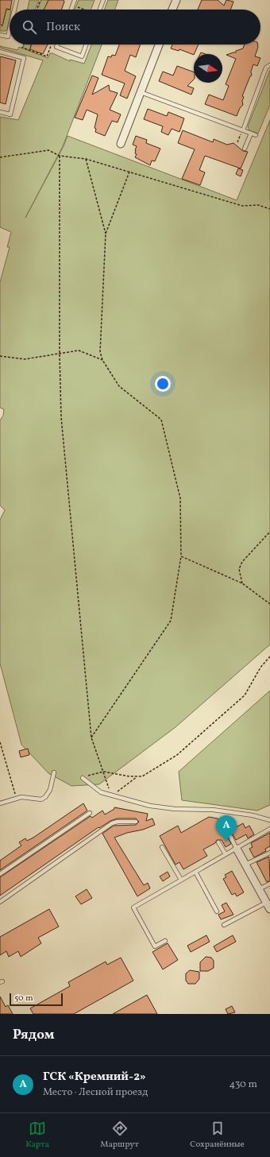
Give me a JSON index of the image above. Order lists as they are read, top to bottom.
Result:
{
  "scale_bar": "50 m",
  "north": "right",
  "page": {
    "search": "Поиск",
    "pins": "A",
    "scale": "50 m",
    "heading": "Рядом",
    "list": [
      {
        "mark": "A",
        "name": "ГСК «Кремний-2»",
        "note": "Место · Лесной проезд",
        "value": "430 m"
      }
    ],
    "nav": ["Карта", "Маршрут", "Сохранённые"]
  }
}
